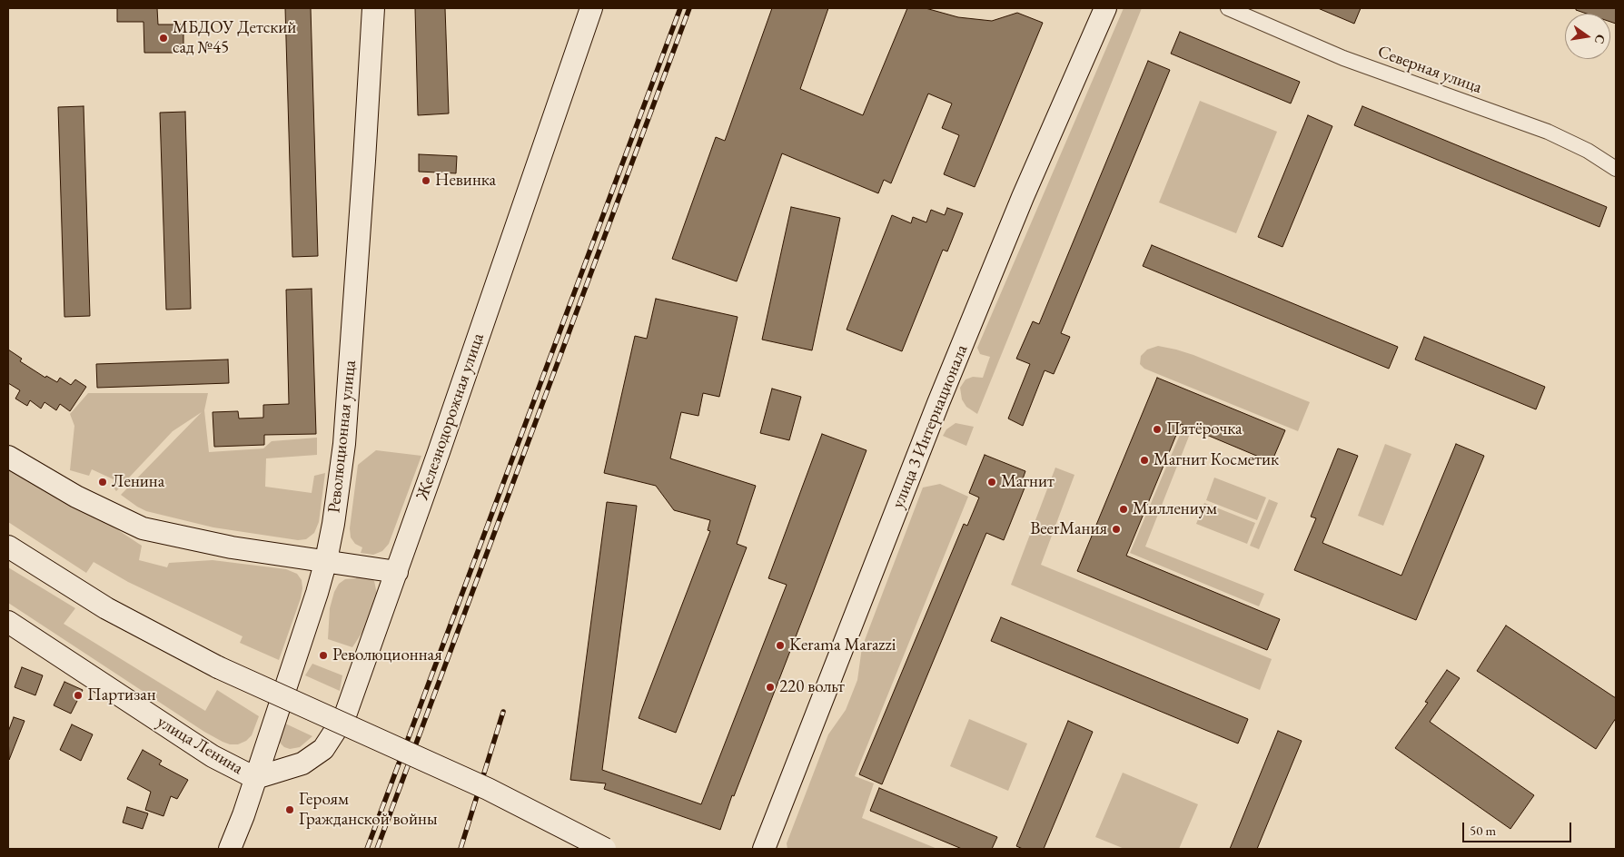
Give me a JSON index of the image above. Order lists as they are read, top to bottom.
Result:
{
  "streets": {
    "main road": [
      "Железнодорожная улица",
      "улица 3 Интернационала",
      "Революционная улица",
      "улица Ленина"
    ],
    "street": ["Северная улица"]
  },
  "crossings": [
    ["Железнодорожная улица", "Революционная улица"],
    ["Железнодорожная улица", "улица Ленина"],
    ["Революционная улица", "улица Ленина"]
  ],
  "places": [
    "МБДОУ Детский сад №45",
    "Невинка",
    "Пятёрочка",
    "Магнит Косметик",
    "Ленина",
    "Магнит",
    "Миллениум",
    "BeerМания",
    "Kerama Marazzi",
    "Революционная",
    "220 вольт",
    "Партизан",
    "Героям Гражданской войны"
  ],
  "scale_bar": "50 m",
  "north": "right"
}
